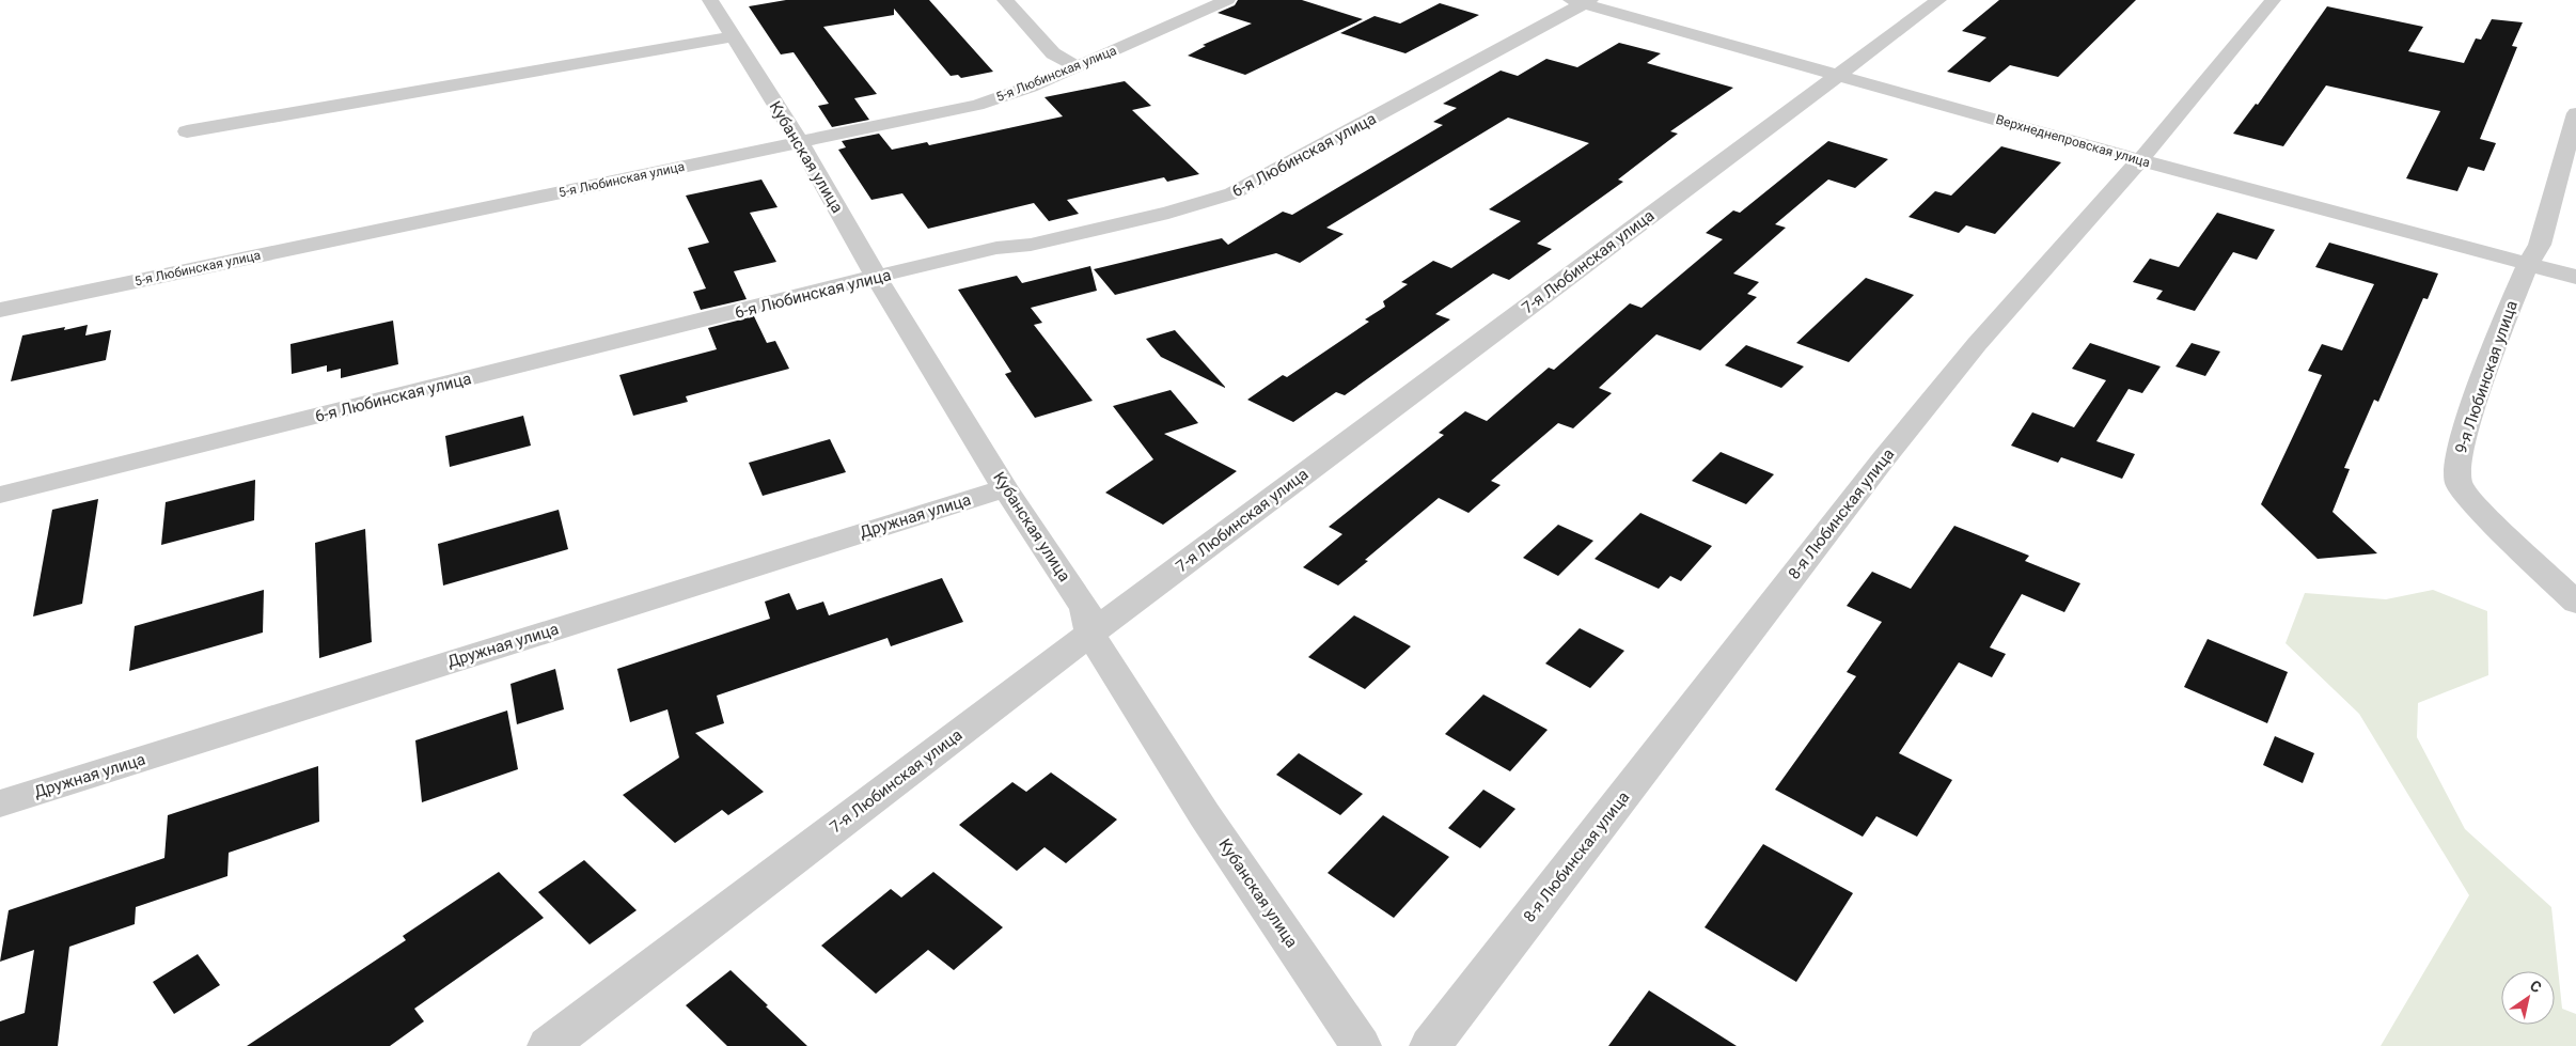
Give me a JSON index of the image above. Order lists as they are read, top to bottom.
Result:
{
  "streets": {
    "street": [
      "5-я Любинская улица",
      "Верхнеднепровская улица",
      "6-я Любинская улица",
      "Кубанская улица",
      "7-я Любинская улица",
      "9-я Любинская улица",
      "8-я Любинская улица",
      "Дружная улица"
    ]
  },
  "crossings": [
    ["5-я Любинская улица", "Кубанская улица"],
    ["Верхнеднепровская улица", "6-я Любинская улица"],
    ["Верхнеднепровская улица", "7-я Любинская улица"],
    ["Верхнеднепровская улица", "9-я Любинская улица"],
    ["Верхнеднепровская улица", "8-я Любинская улица"],
    ["6-я Любинская улица", "Кубанская улица"],
    ["Кубанская улица", "7-я Любинская улица"],
    ["Кубанская улица", "Дружная улица"]
  ],
  "north": "top right"
}
